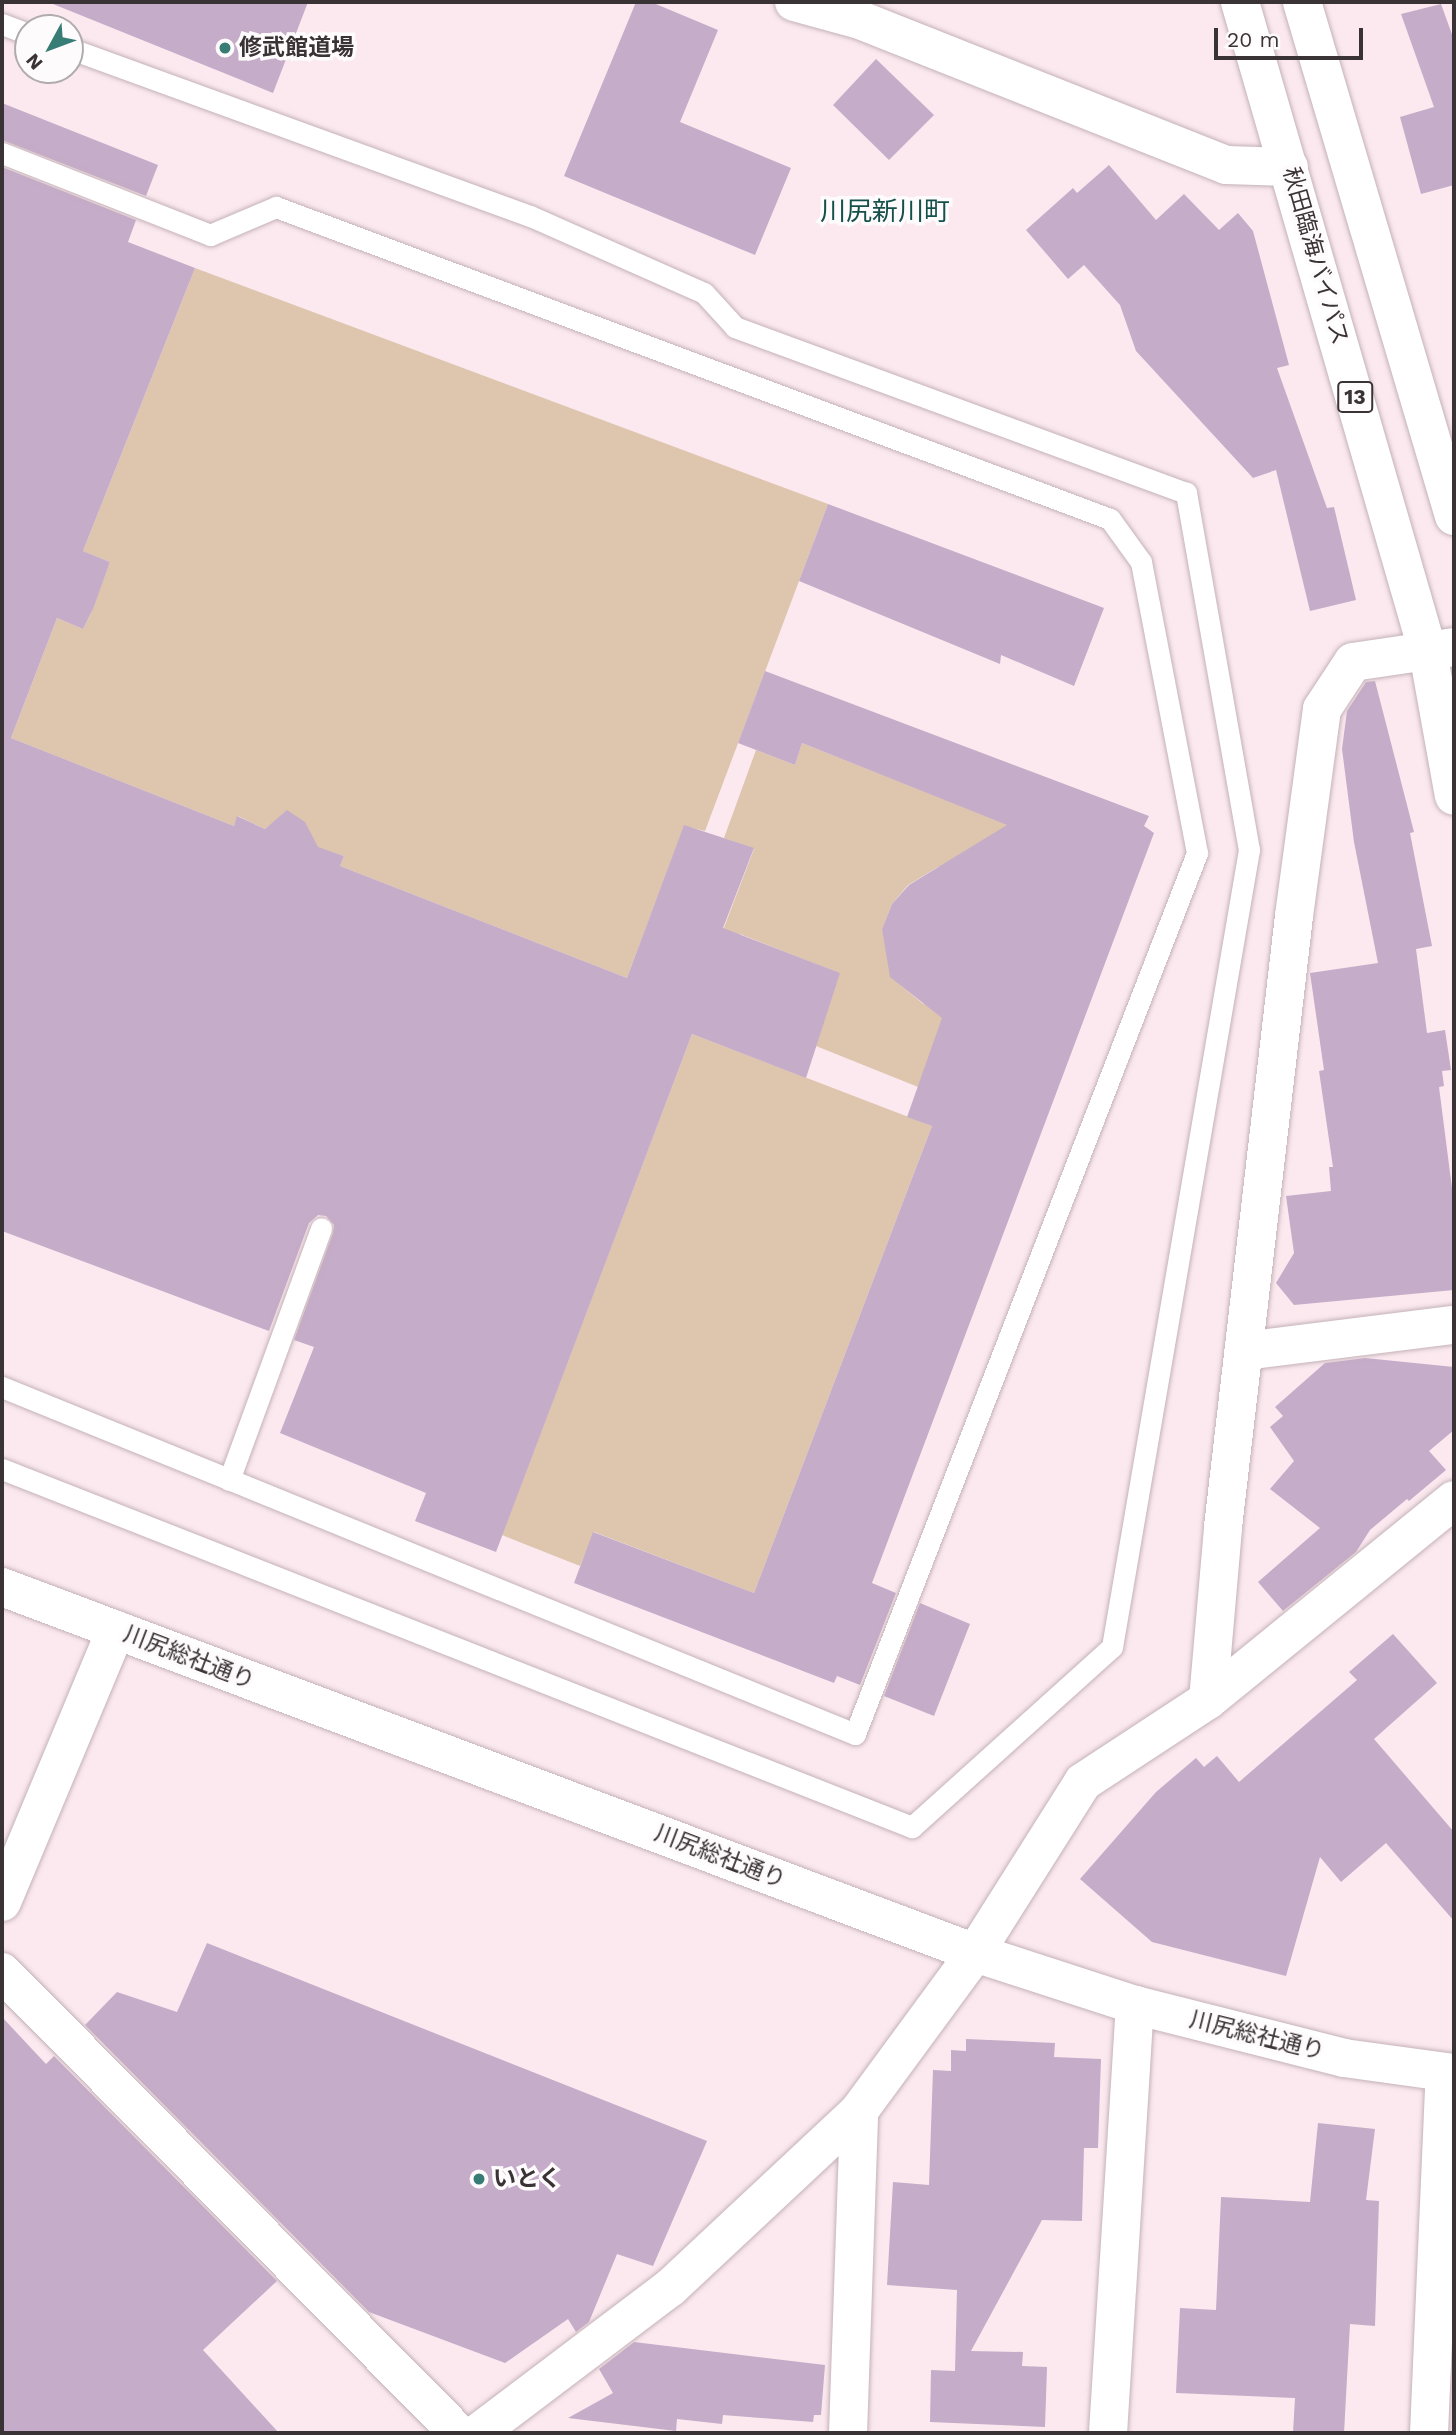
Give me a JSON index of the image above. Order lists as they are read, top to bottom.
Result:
{
  "streets": {
    "main road": ["秋田臨海バイパス", "13", "川尻総社通り"]
  },
  "districts": ["川尻新川町"],
  "places": ["修武館道場", "いとく"],
  "scale_bar": "20 m",
  "north": "bottom left"
}
